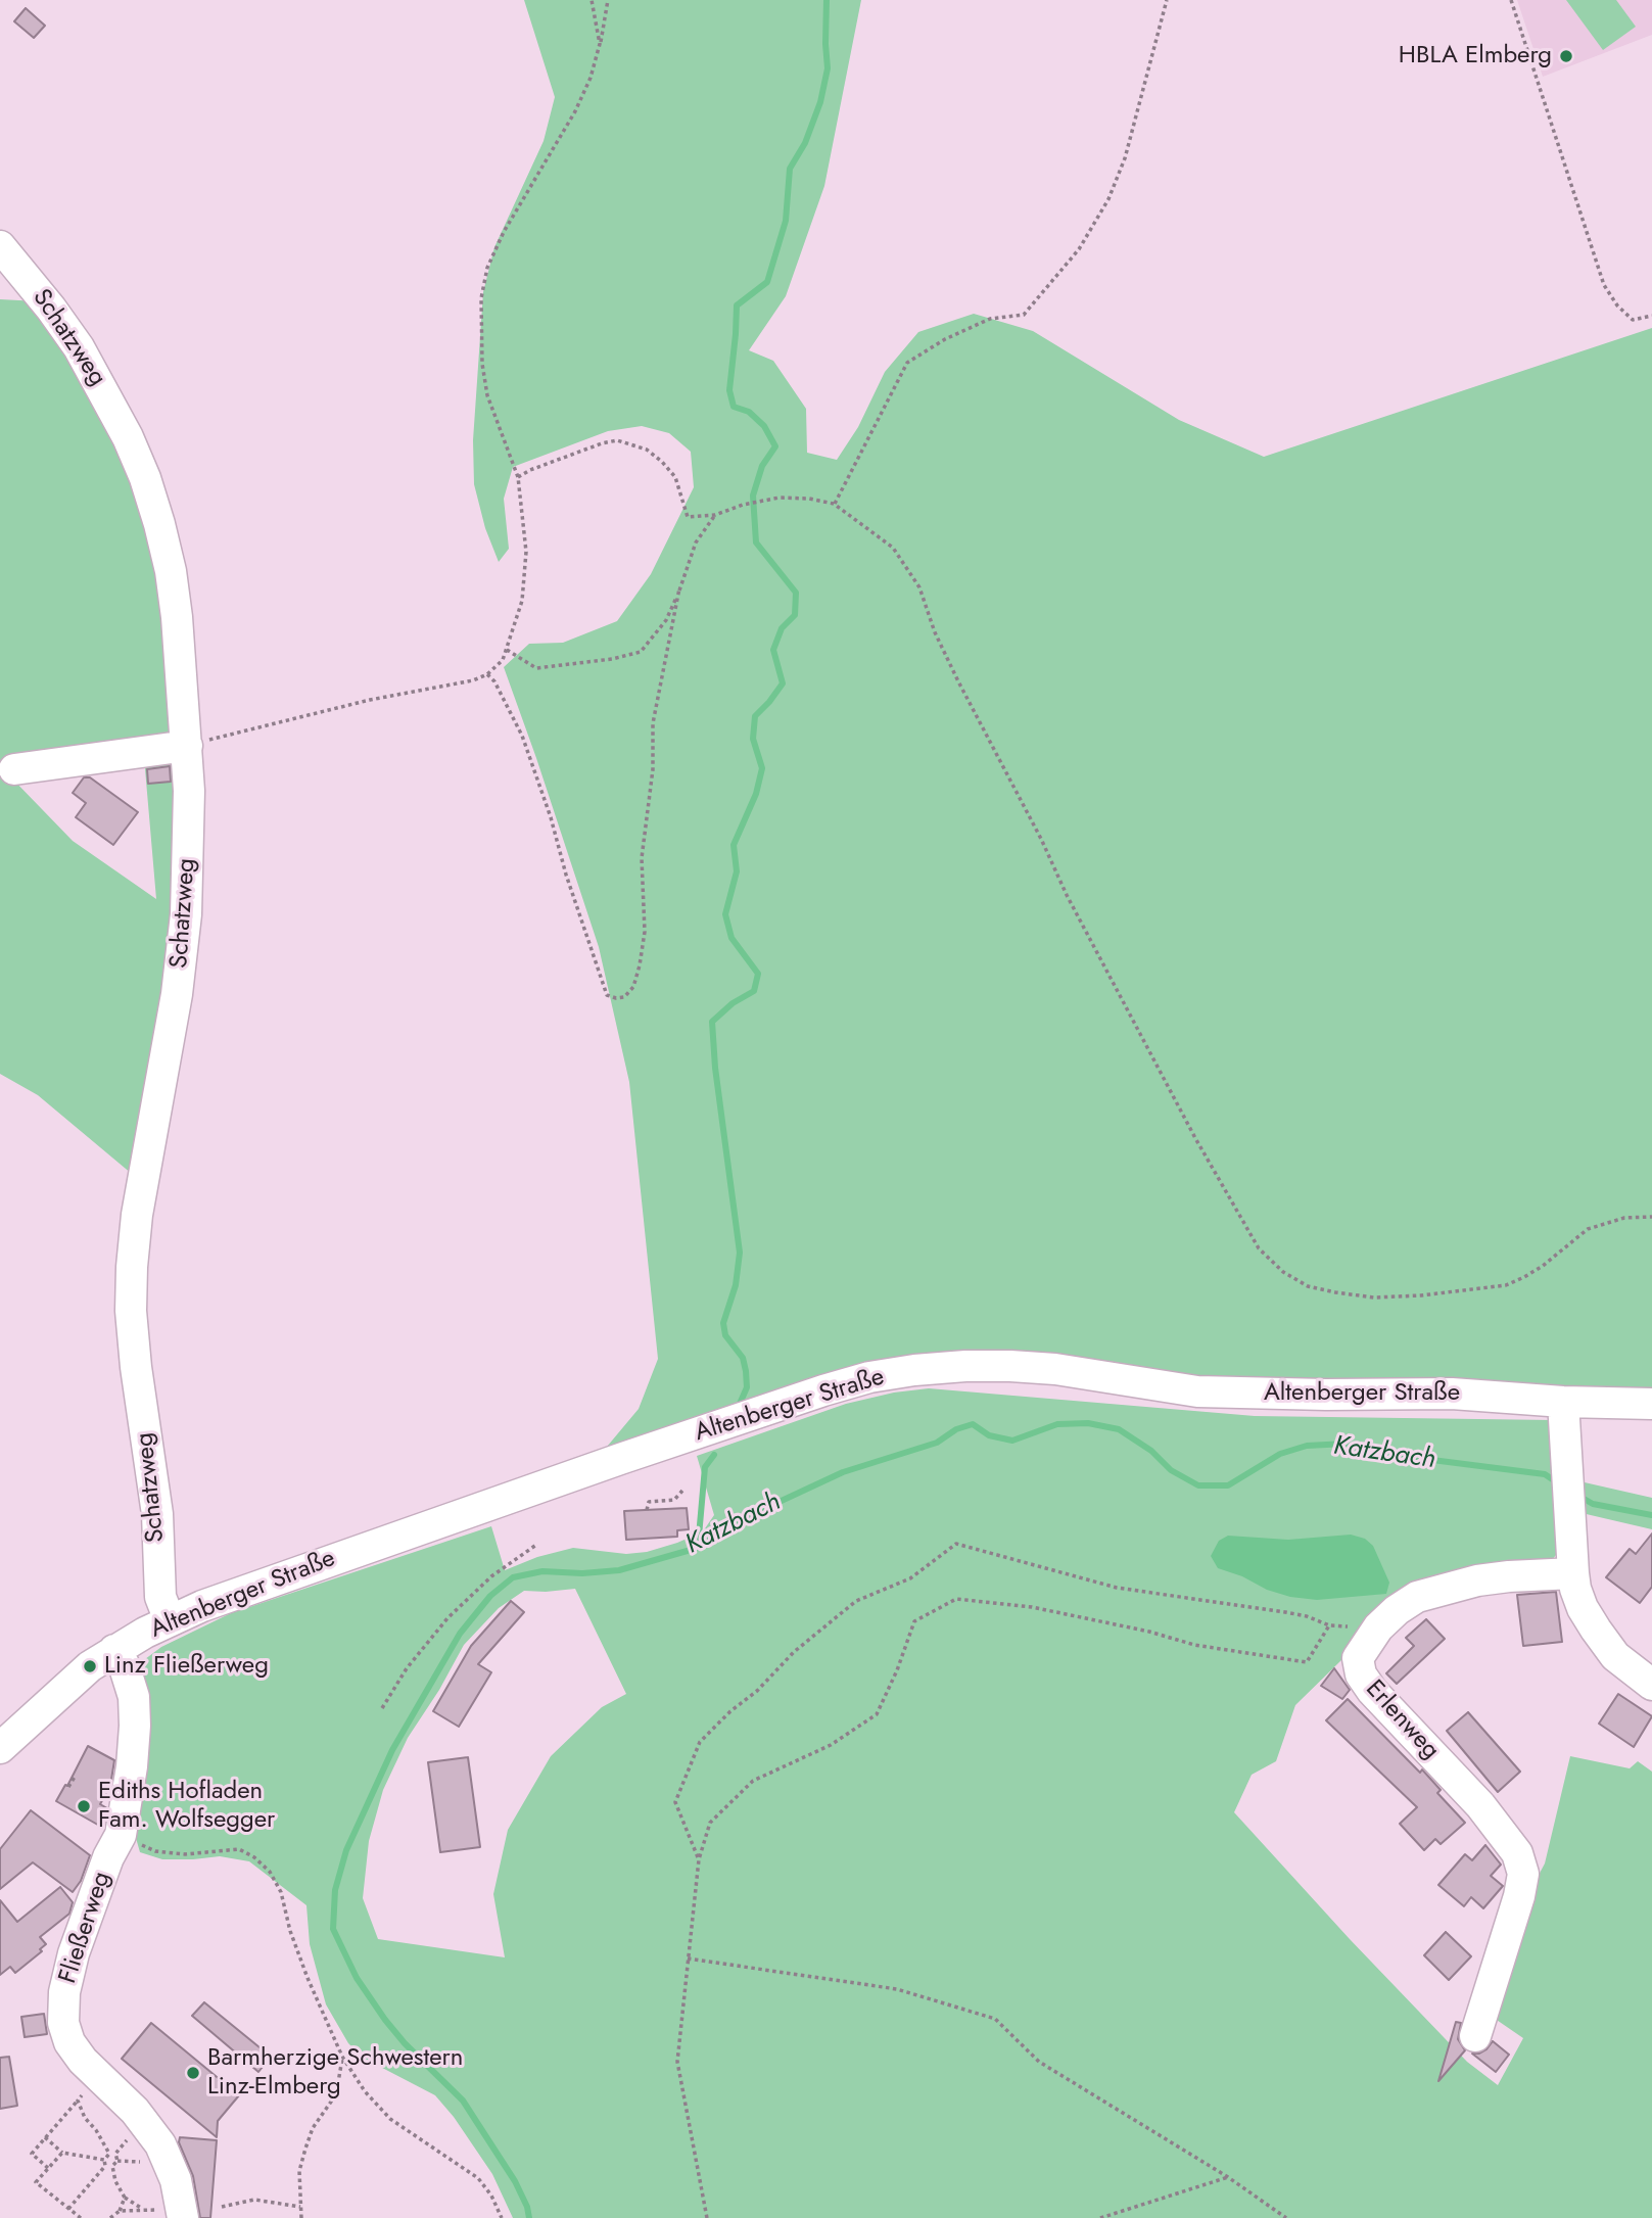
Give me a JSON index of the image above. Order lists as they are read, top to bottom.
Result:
{
  "streets": {
    "street": [
      "Schatzweg",
      "Altenberger Straße",
      "Erlenweg",
      "Fließerweg"
    ]
  },
  "crossings": [
    ["Schatzweg", "Altenberger Straße"],
    ["Altenberger Straße", "Fließerweg"]
  ],
  "water": ["Katzbach"],
  "places": [
    "HBLA Elmberg",
    "Linz Fließerweg",
    "Ediths Hofladen Fam. Wolfsegger",
    "Barmherzige Schwestern Linz-Elmberg"
  ]
}
